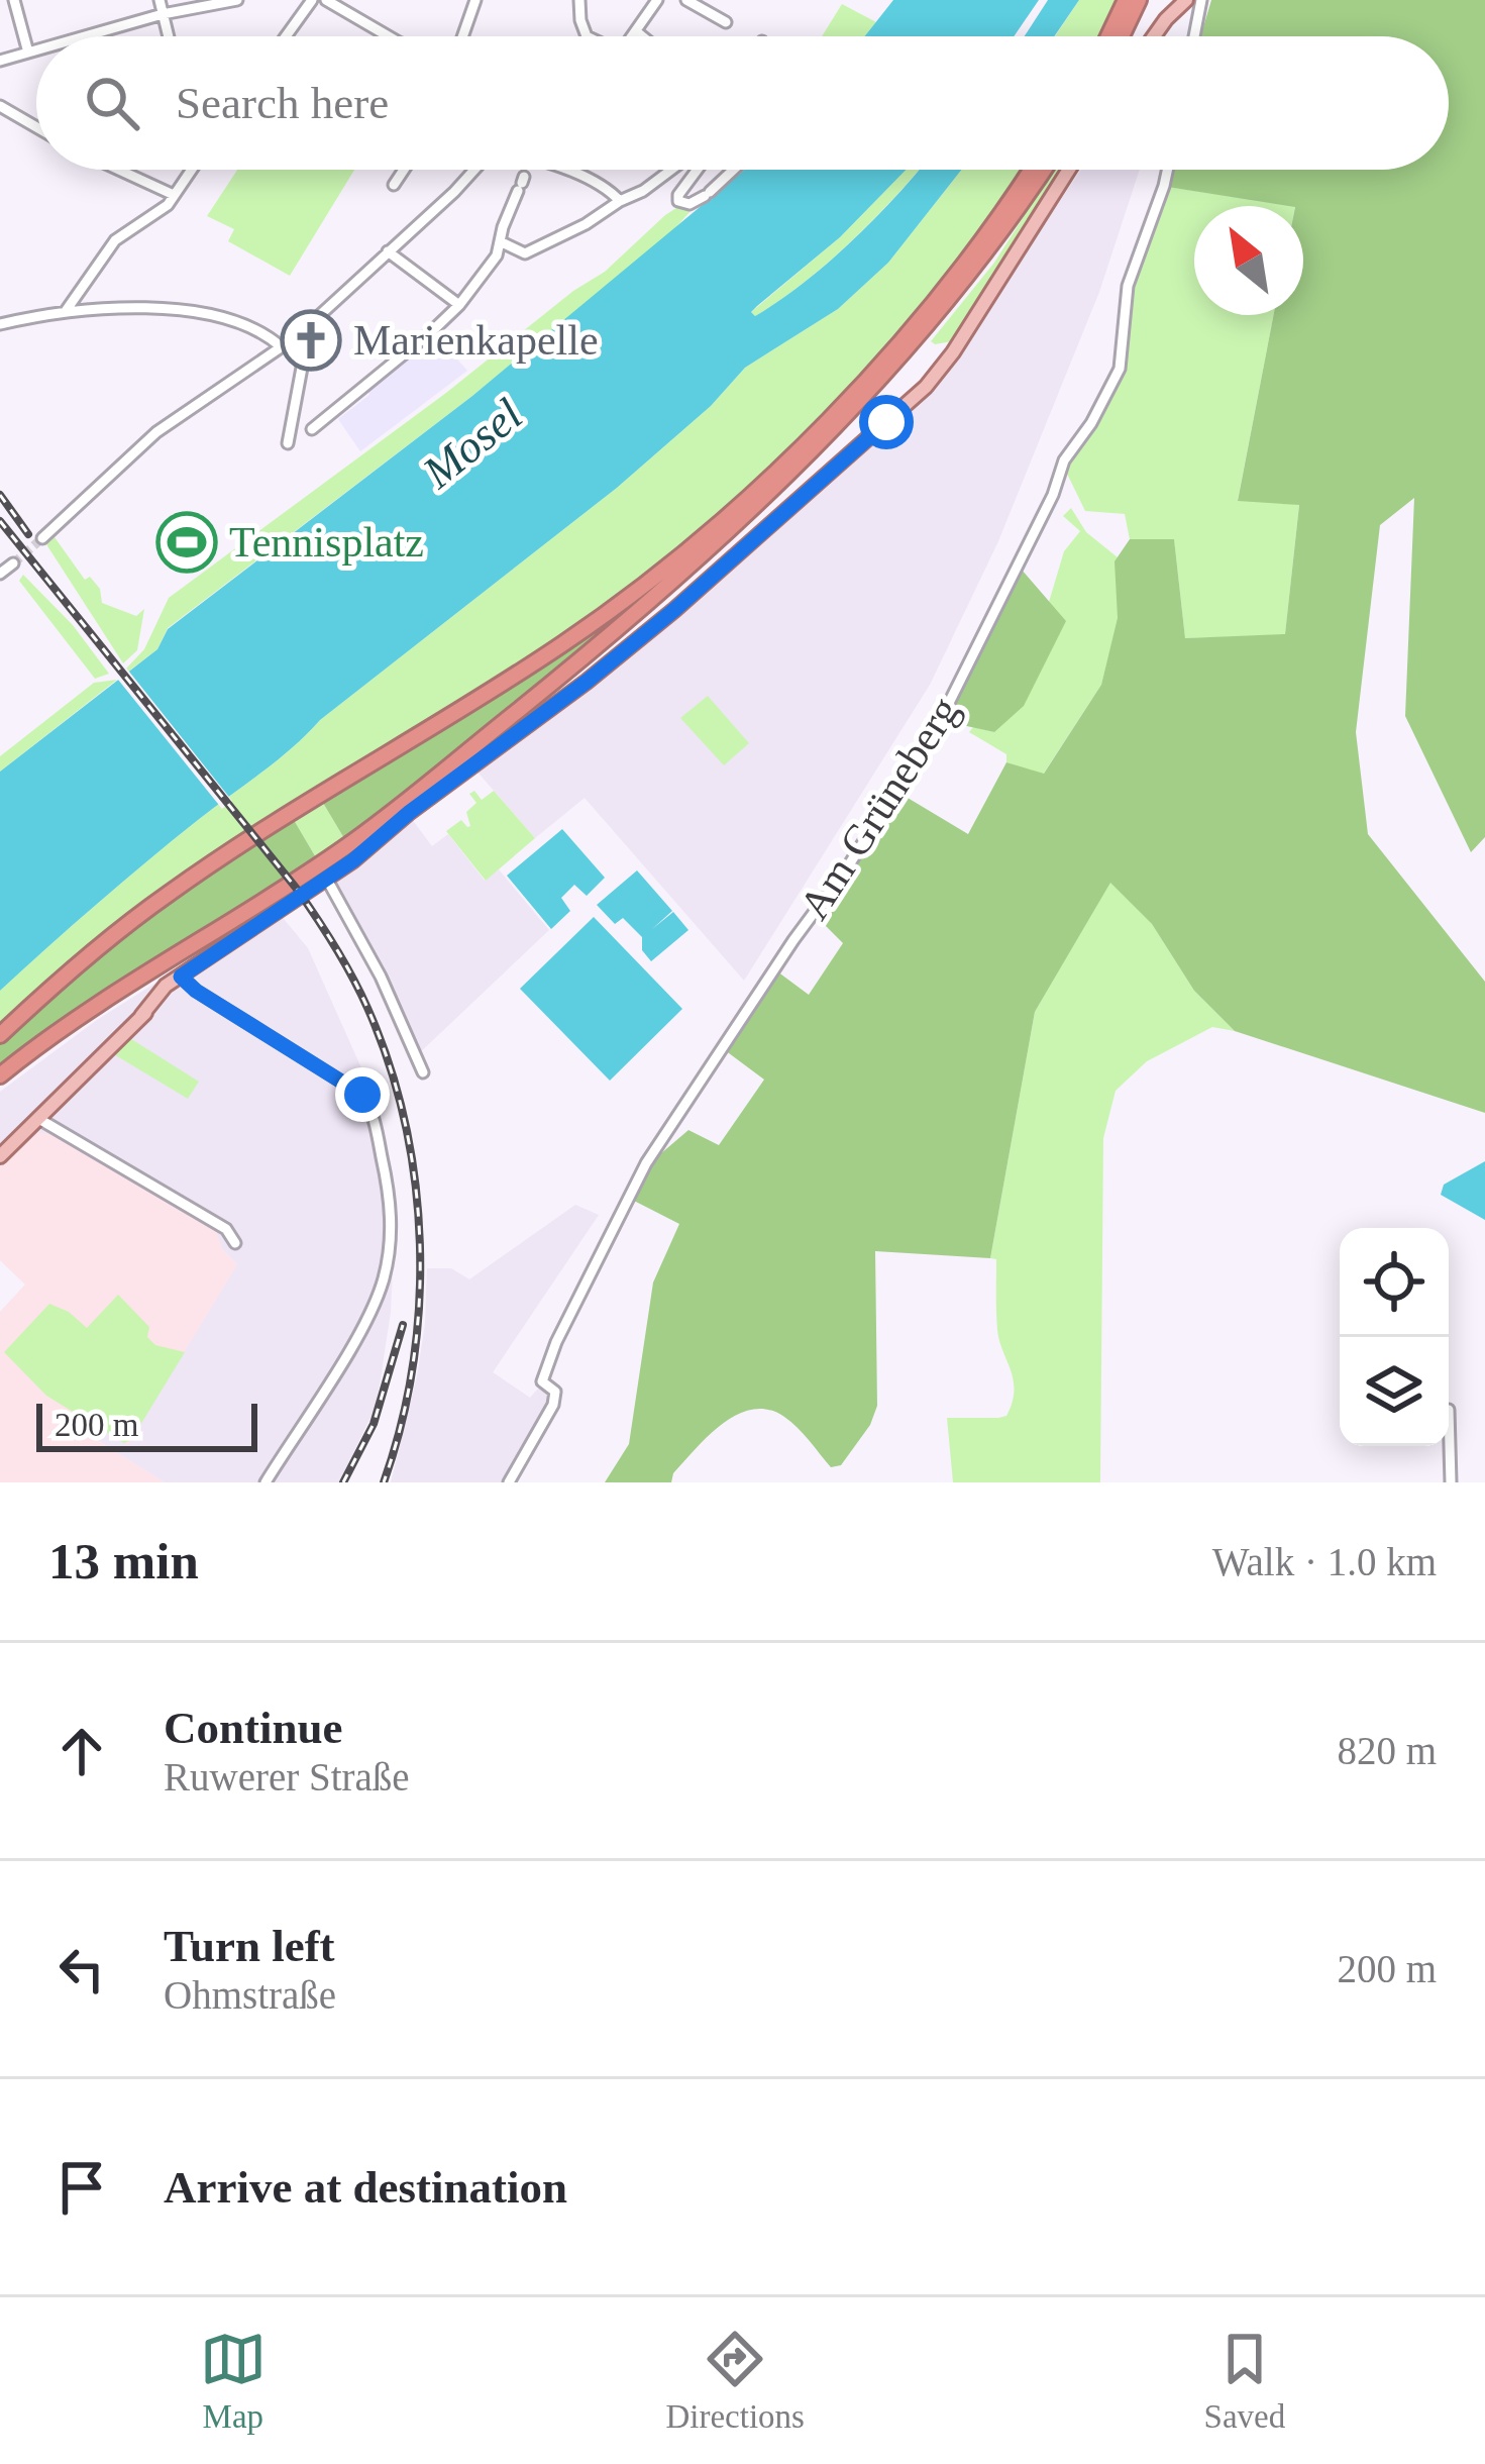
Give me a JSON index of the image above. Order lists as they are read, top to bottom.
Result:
{
  "streets": {
    "street": ["Am Grüneberg"]
  },
  "water": ["Mosel"],
  "places": {
    "church": ["Marienkapelle"],
    "sports": ["Tennisplatz"]
  },
  "scale_bar": "200 m",
  "north": "top left",
  "page": {
    "search": "Search here",
    "scale": "200 m",
    "heading": ["13 min", "Walk · 1.0 km"],
    "list": [
      ["Continue", "Ruwerer Straße", "820 m"],
      ["Turn left", "Ohmstraße", "200 m"],
      "Arrive at destination"
    ],
    "nav": ["Map", "Directions", "Saved"]
  }
}
